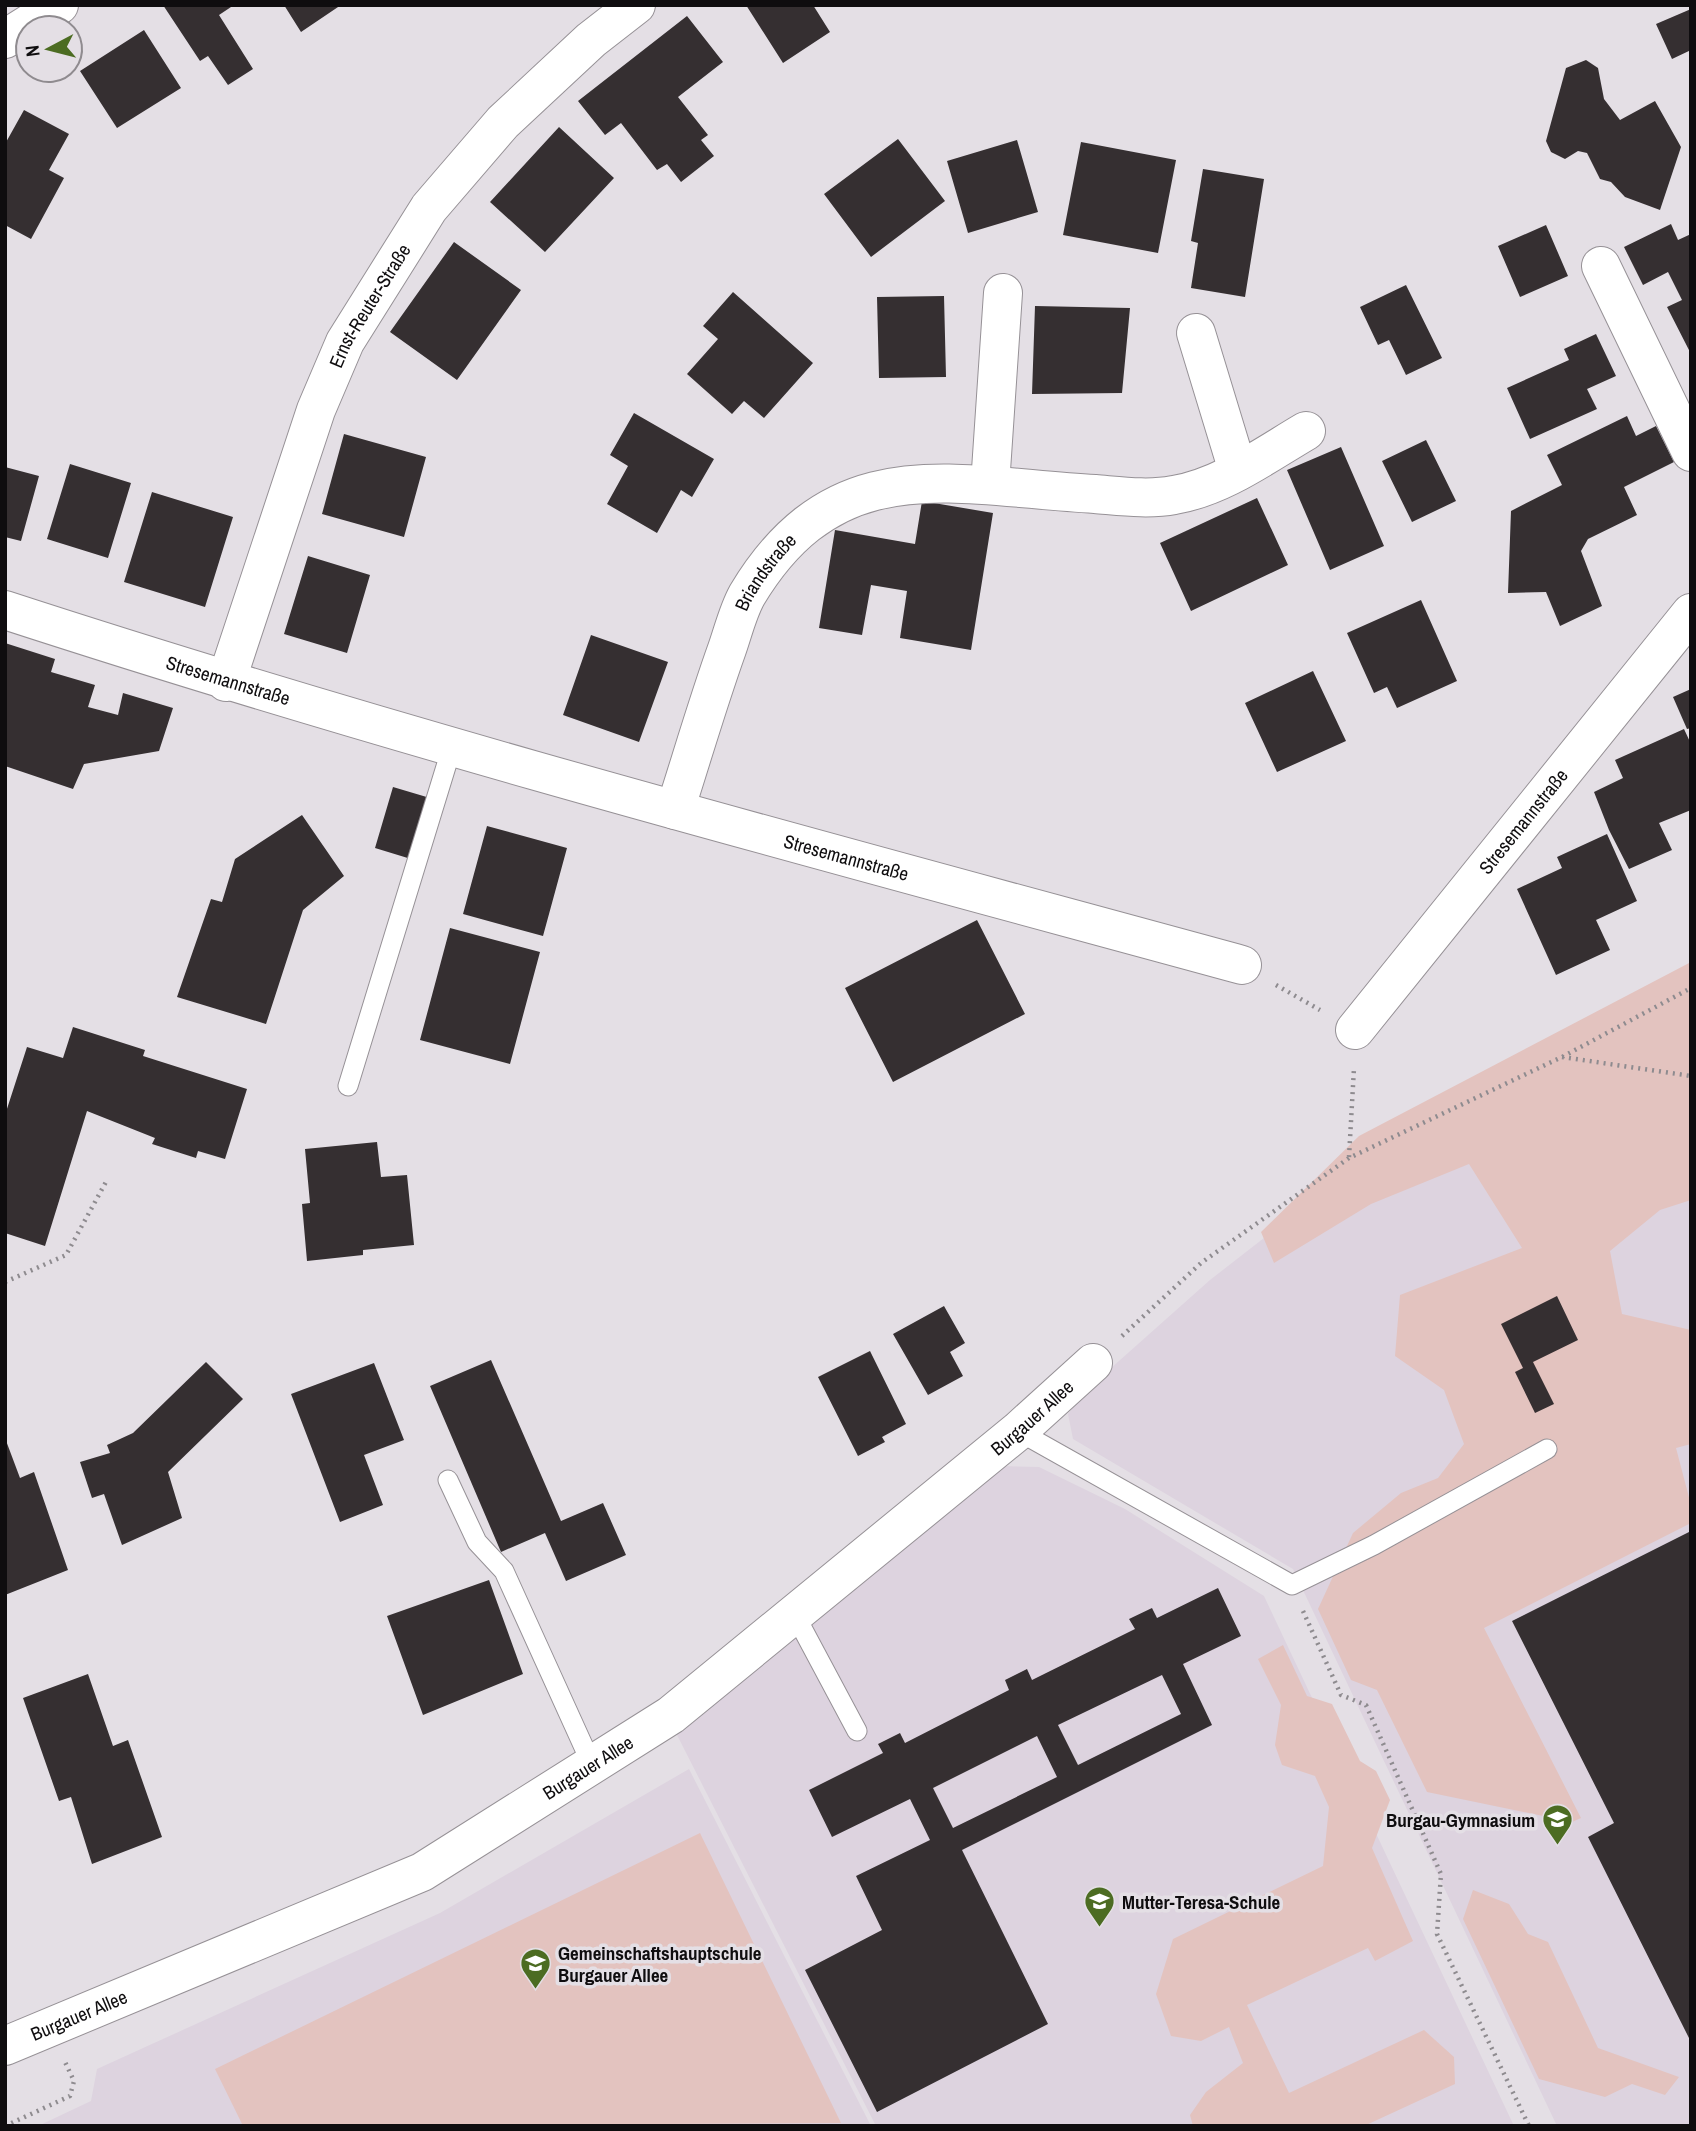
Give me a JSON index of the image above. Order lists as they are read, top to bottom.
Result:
{
  "streets": {
    "street": [
      "Ernst-Reuter-Straße",
      "Briandstraße",
      "Stresemannstraße",
      "Burgauer Allee"
    ]
  },
  "crossings": [
    ["Ernst-Reuter-Straße", "Stresemannstraße"],
    ["Briandstraße", "Stresemannstraße"]
  ],
  "places": {
    "school or university": ["Burgau-Gymnasium", "Mutter-Teresa-Schule", "Gemeinschaftshauptschule Burgauer Allee"]
  },
  "north": "left"
}
